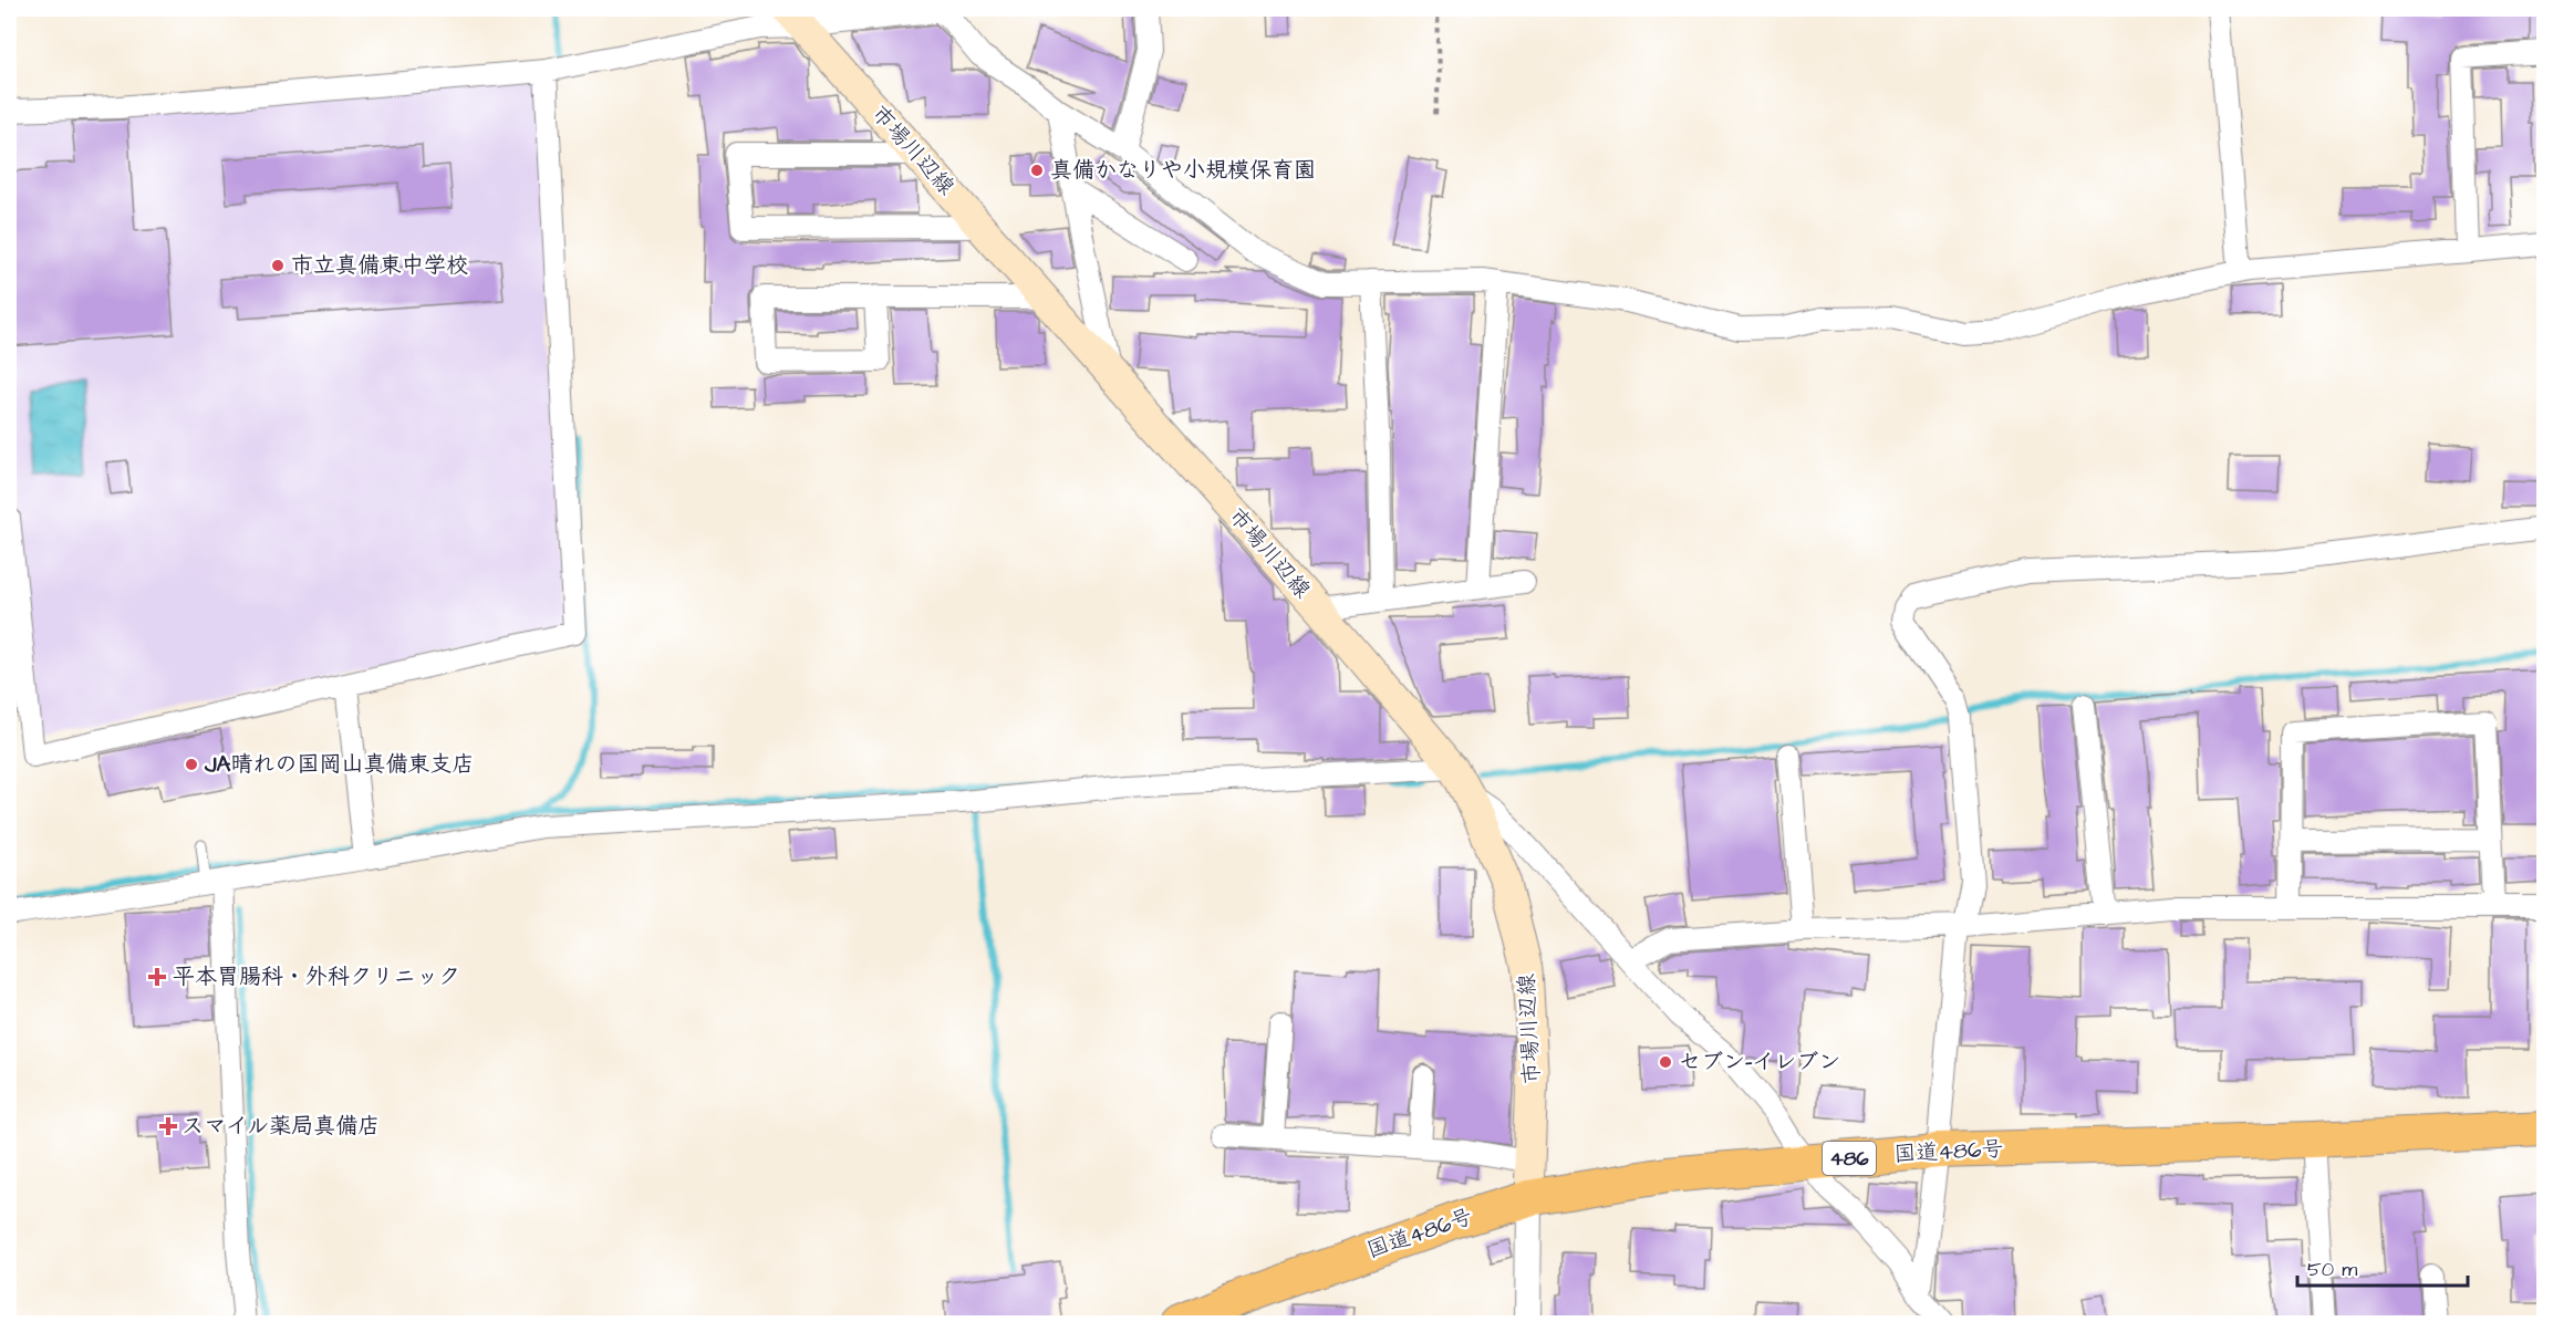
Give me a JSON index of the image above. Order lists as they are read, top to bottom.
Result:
{
  "streets": {
    "highway": ["国道486号", "486"],
    "main road": ["市場川辺線"]
  },
  "crossings": [
    ["市場川辺線", "国道486号"]
  ],
  "places": {
    "other": [
      "真備かなりや小規模保育園",
      "市立真備東中学校",
      "JA晴れの国岡山真備東支店",
      "セブン-イレブン"
    ],
    "health": ["平本胃腸科・外科クリニック", "スマイル薬局真備店"]
  },
  "scale_bar": "50 m"
}
